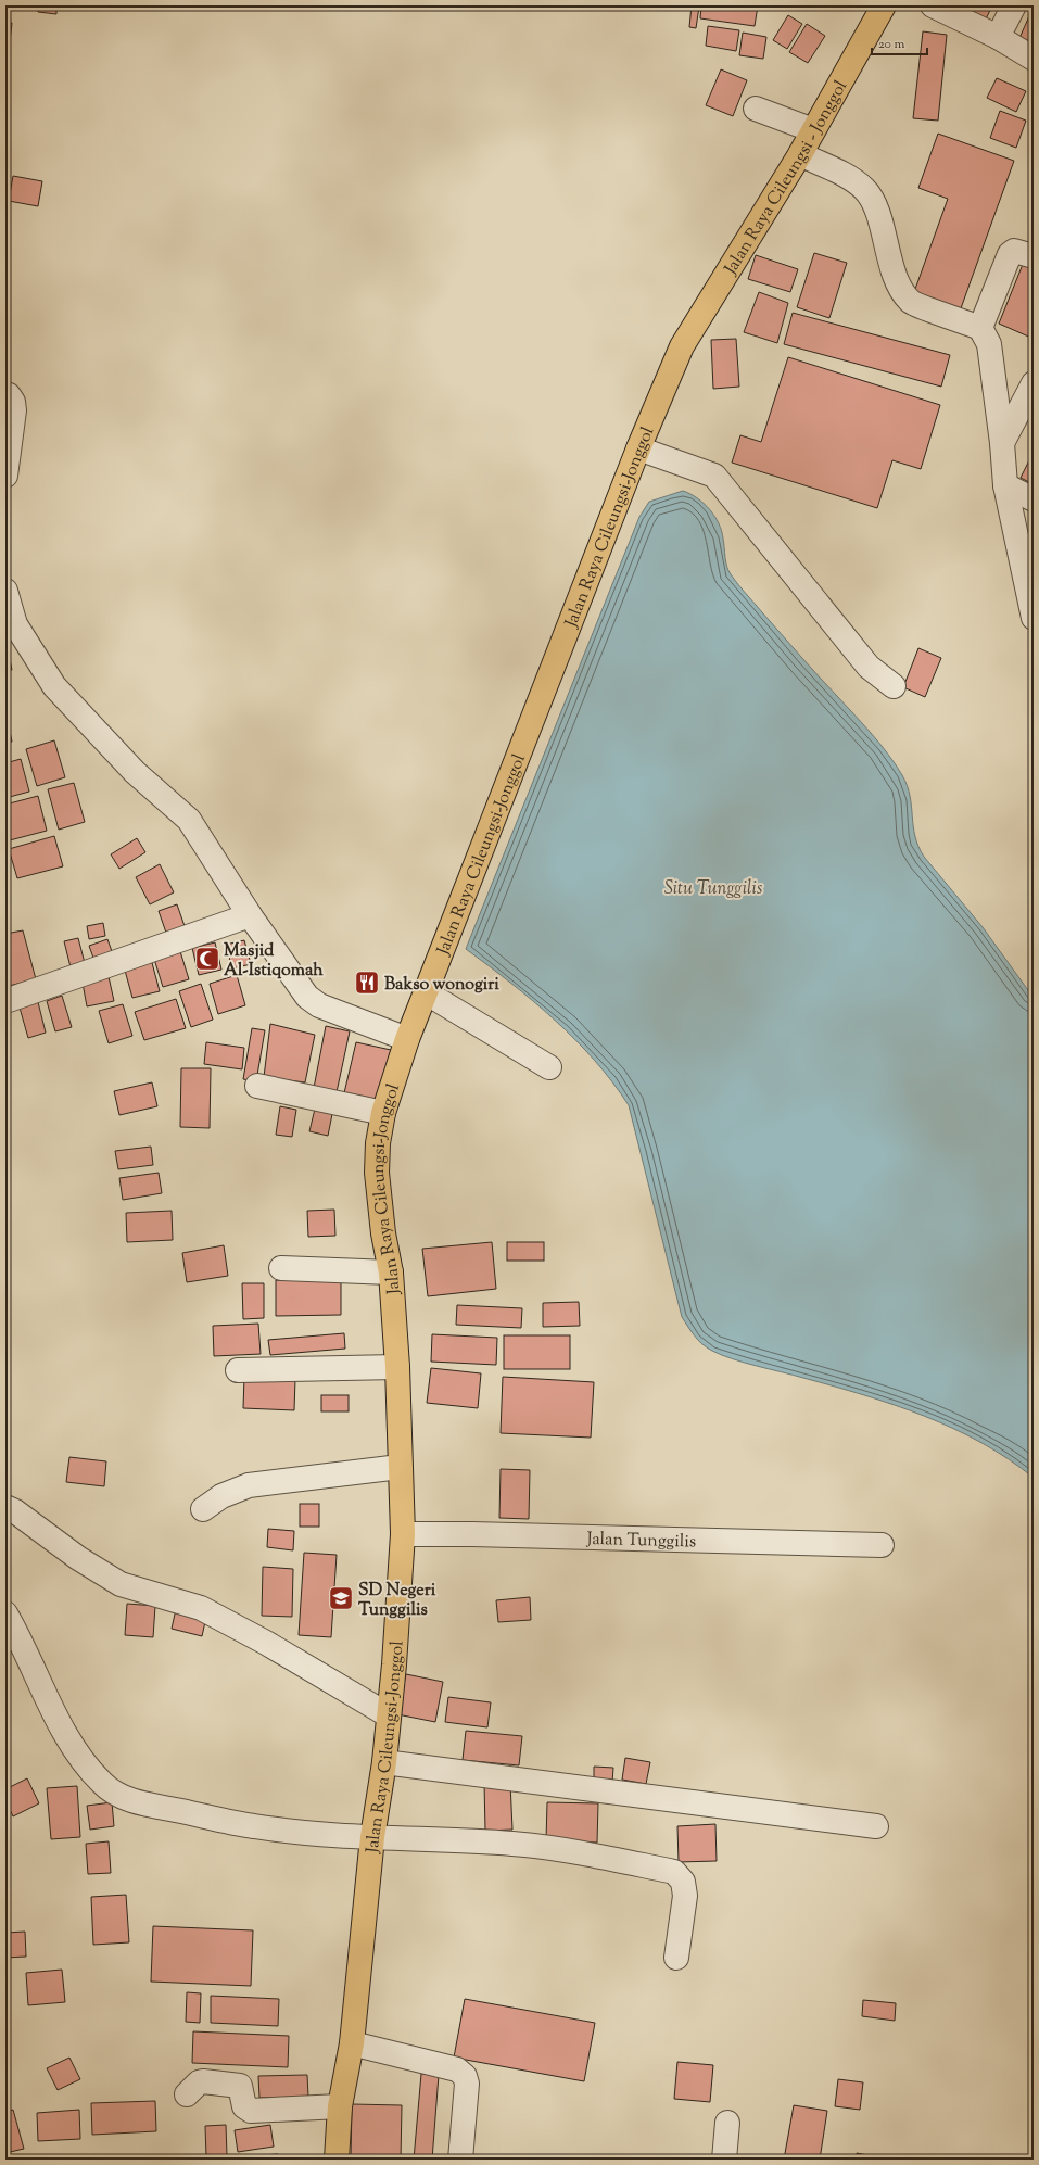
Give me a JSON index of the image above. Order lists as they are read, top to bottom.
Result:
{
  "streets": {
    "main road": ["Jalan Raya Cileungsi - Jonggol", "Jalan Raya Cileungsi-Jonggol"],
    "street": ["Jalan Tunggilis"]
  },
  "crossings": [
    ["Jalan Raya Cileungsi - Jonggol", "Jalan Raya Cileungsi-Jonggol"],
    ["Jalan Raya Cileungsi-Jonggol", "Jalan Tunggilis"]
  ],
  "water": ["Situ Tunggilis"],
  "places": {
    "mosque": ["Masjid Al-Istiqomah"],
    "restaurant": ["Bakso wonogiri"],
    "school or university": ["SD Negeri Tunggilis"]
  },
  "scale_bar": "20 m"
}
